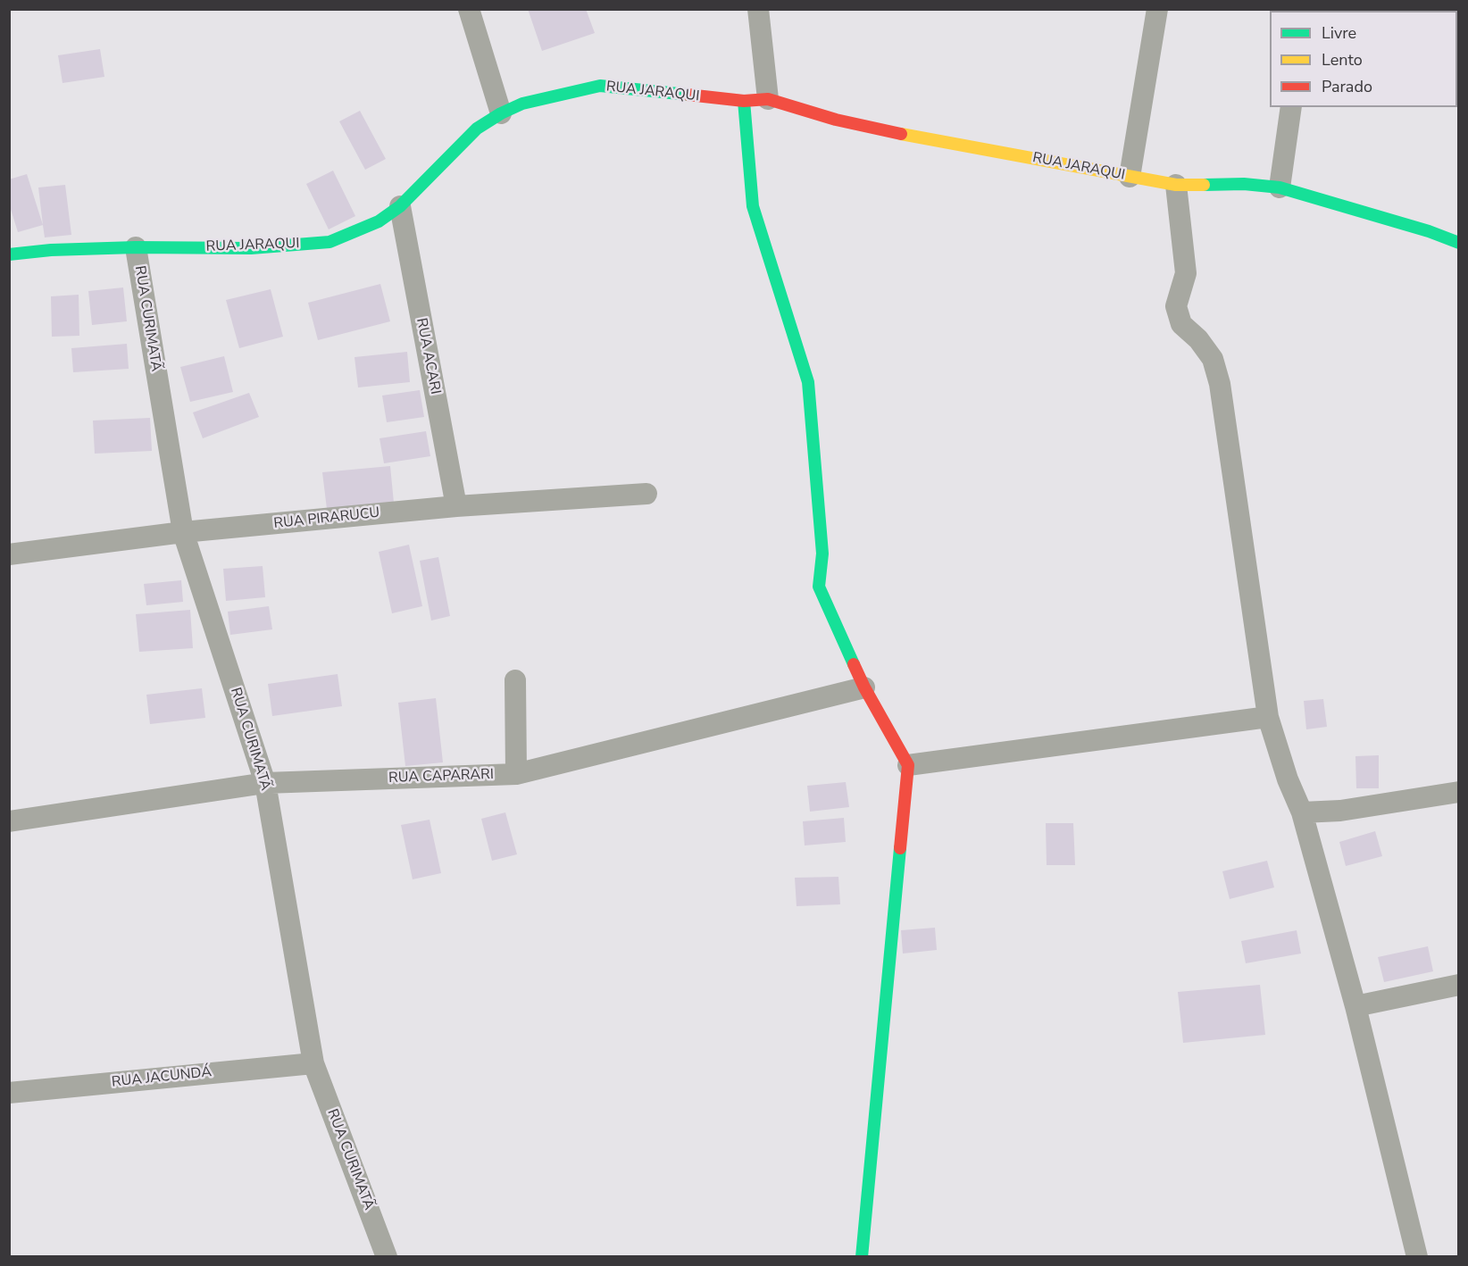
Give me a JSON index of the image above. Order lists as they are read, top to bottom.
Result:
{
  "streets": {
    "street": [
      "RUA JARAQUI",
      "RUA CURIMATÃ",
      "RUA ACARI",
      "RUA PIRARUCU",
      "RUA CAPARARI",
      "RUA JACUNDÁ"
    ]
  },
  "crossings": [
    ["RUA JARAQUI", "RUA CURIMATÃ"],
    ["RUA JARAQUI", "RUA ACARI"],
    ["RUA CURIMATÃ", "RUA PIRARUCU"],
    ["RUA CURIMATÃ", "RUA CAPARARI"],
    ["RUA CURIMATÃ", "RUA JACUNDÁ"],
    ["RUA ACARI", "RUA PIRARUCU"]
  ],
  "legend": ["Livre", "Lento", "Parado"]
}
